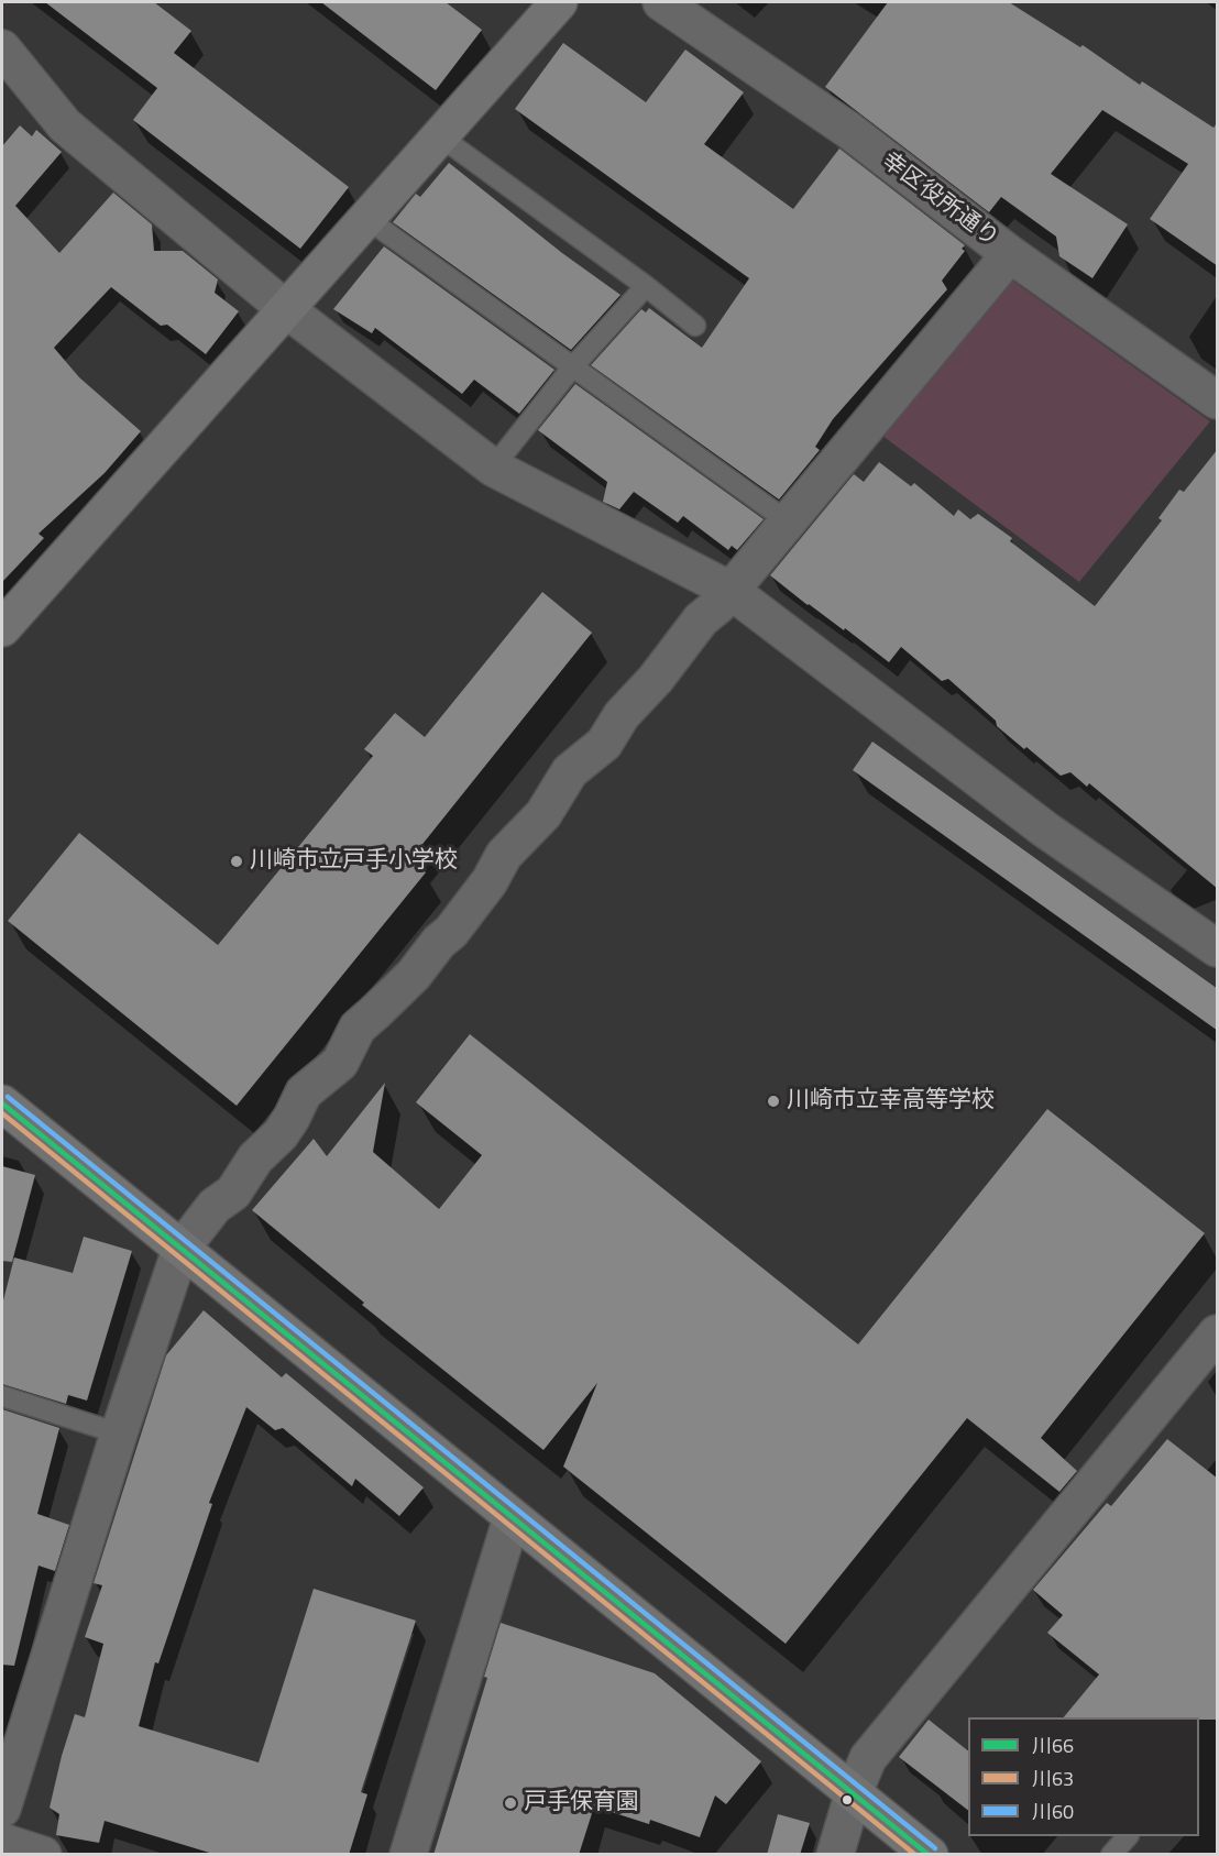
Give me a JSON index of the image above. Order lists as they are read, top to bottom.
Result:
{
  "streets": {
    "street": ["幸区役所通り"]
  },
  "places": ["川崎市立戸手小学校", "川崎市立幸高等学校", "戸手保育園"],
  "lines": ["transit line 川60", "transit line 川66", "transit line 川63"],
  "legend": ["川66", "川63", "川60"]
}
